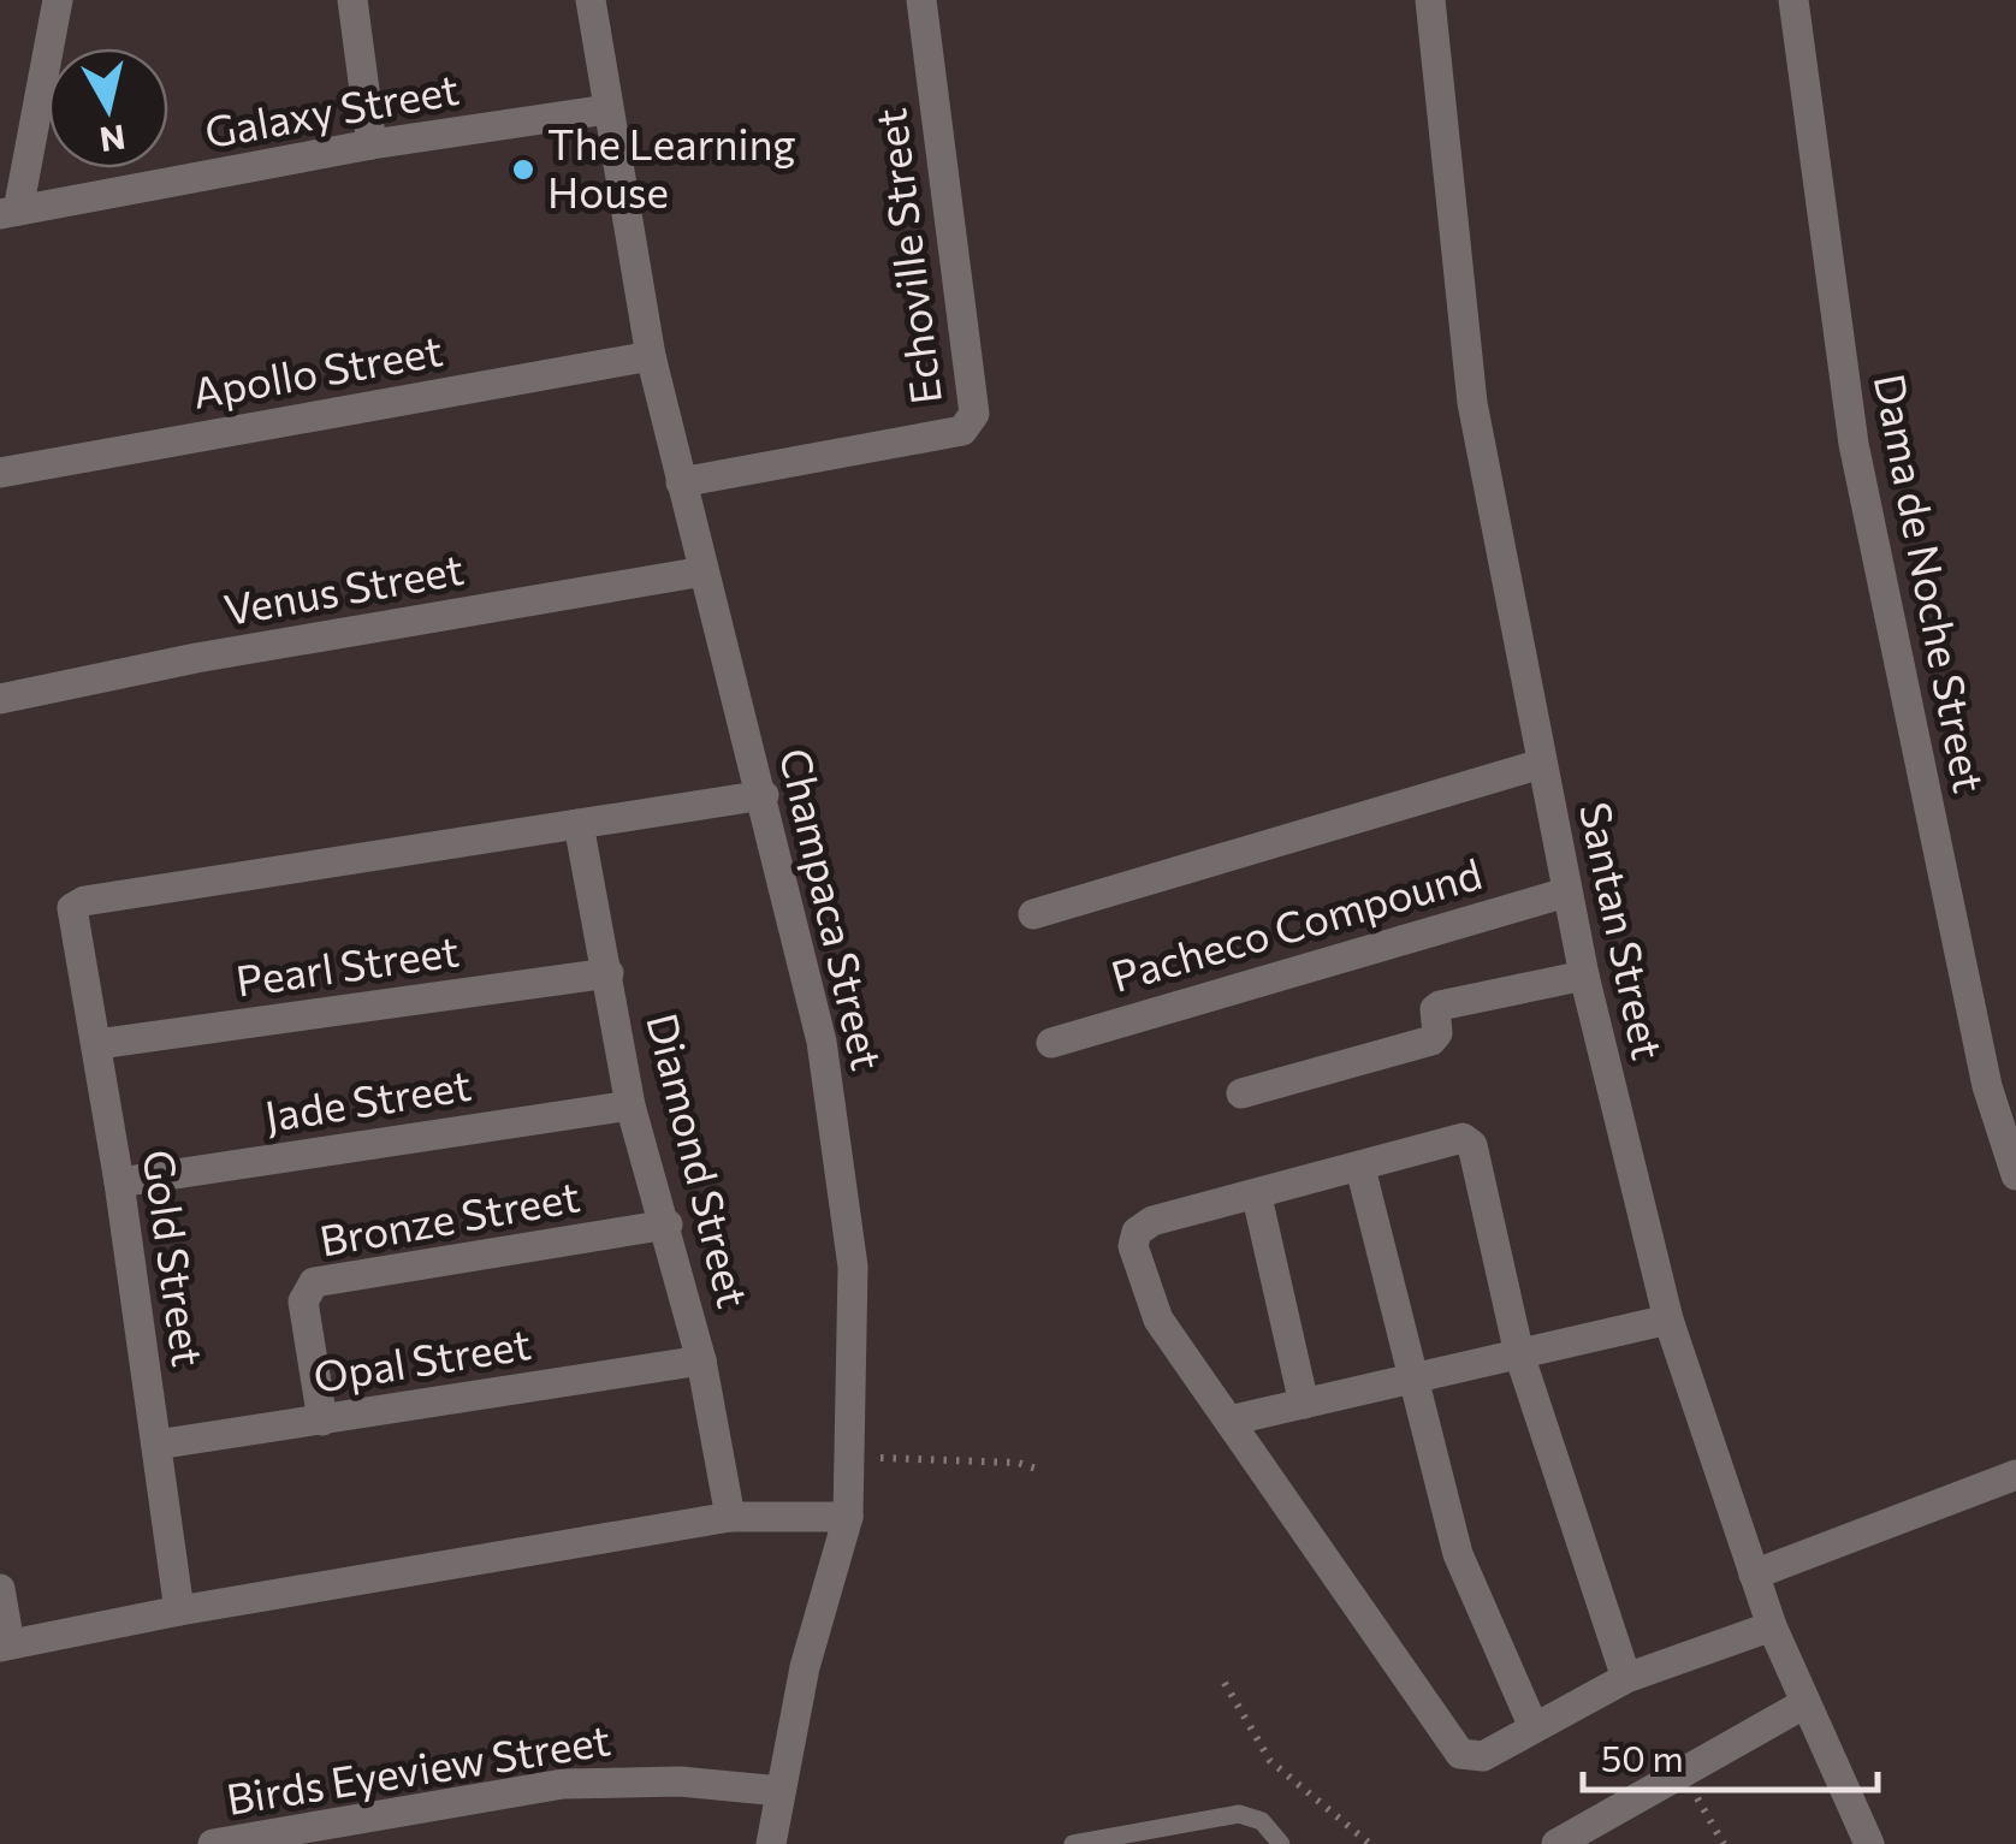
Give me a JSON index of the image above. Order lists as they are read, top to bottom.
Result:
{
  "streets": {
    "street": [
      "Galaxy Street",
      "Echoville Street",
      "Apollo Street",
      "Dama de Noche Street",
      "Venus Street",
      "Champaca Street",
      "Pacheco Compound",
      "Santan Street",
      "Pearl Street",
      "Jade Street",
      "Diamond Street",
      "Bronze Street",
      "Gold Street",
      "Opal Street",
      "Birds Eyeview Street"
    ]
  },
  "crossings": [
    ["Galaxy Street", "Champaca Street"],
    ["Echoville Street", "Champaca Street"],
    ["Apollo Street", "Champaca Street"],
    ["Venus Street", "Champaca Street"],
    ["Champaca Street", "Birds Eyeview Street"],
    ["Pacheco Compound", "Santan Street"],
    ["Pearl Street", "Diamond Street"],
    ["Pearl Street", "Gold Street"],
    ["Jade Street", "Diamond Street"],
    ["Jade Street", "Gold Street"],
    ["Diamond Street", "Bronze Street"],
    ["Diamond Street", "Gold Street"],
    ["Diamond Street", "Opal Street"],
    ["Bronze Street", "Opal Street"],
    ["Gold Street", "Opal Street"]
  ],
  "places": ["The Learning House"],
  "scale_bar": "50 m",
  "north": "bottom"
}
